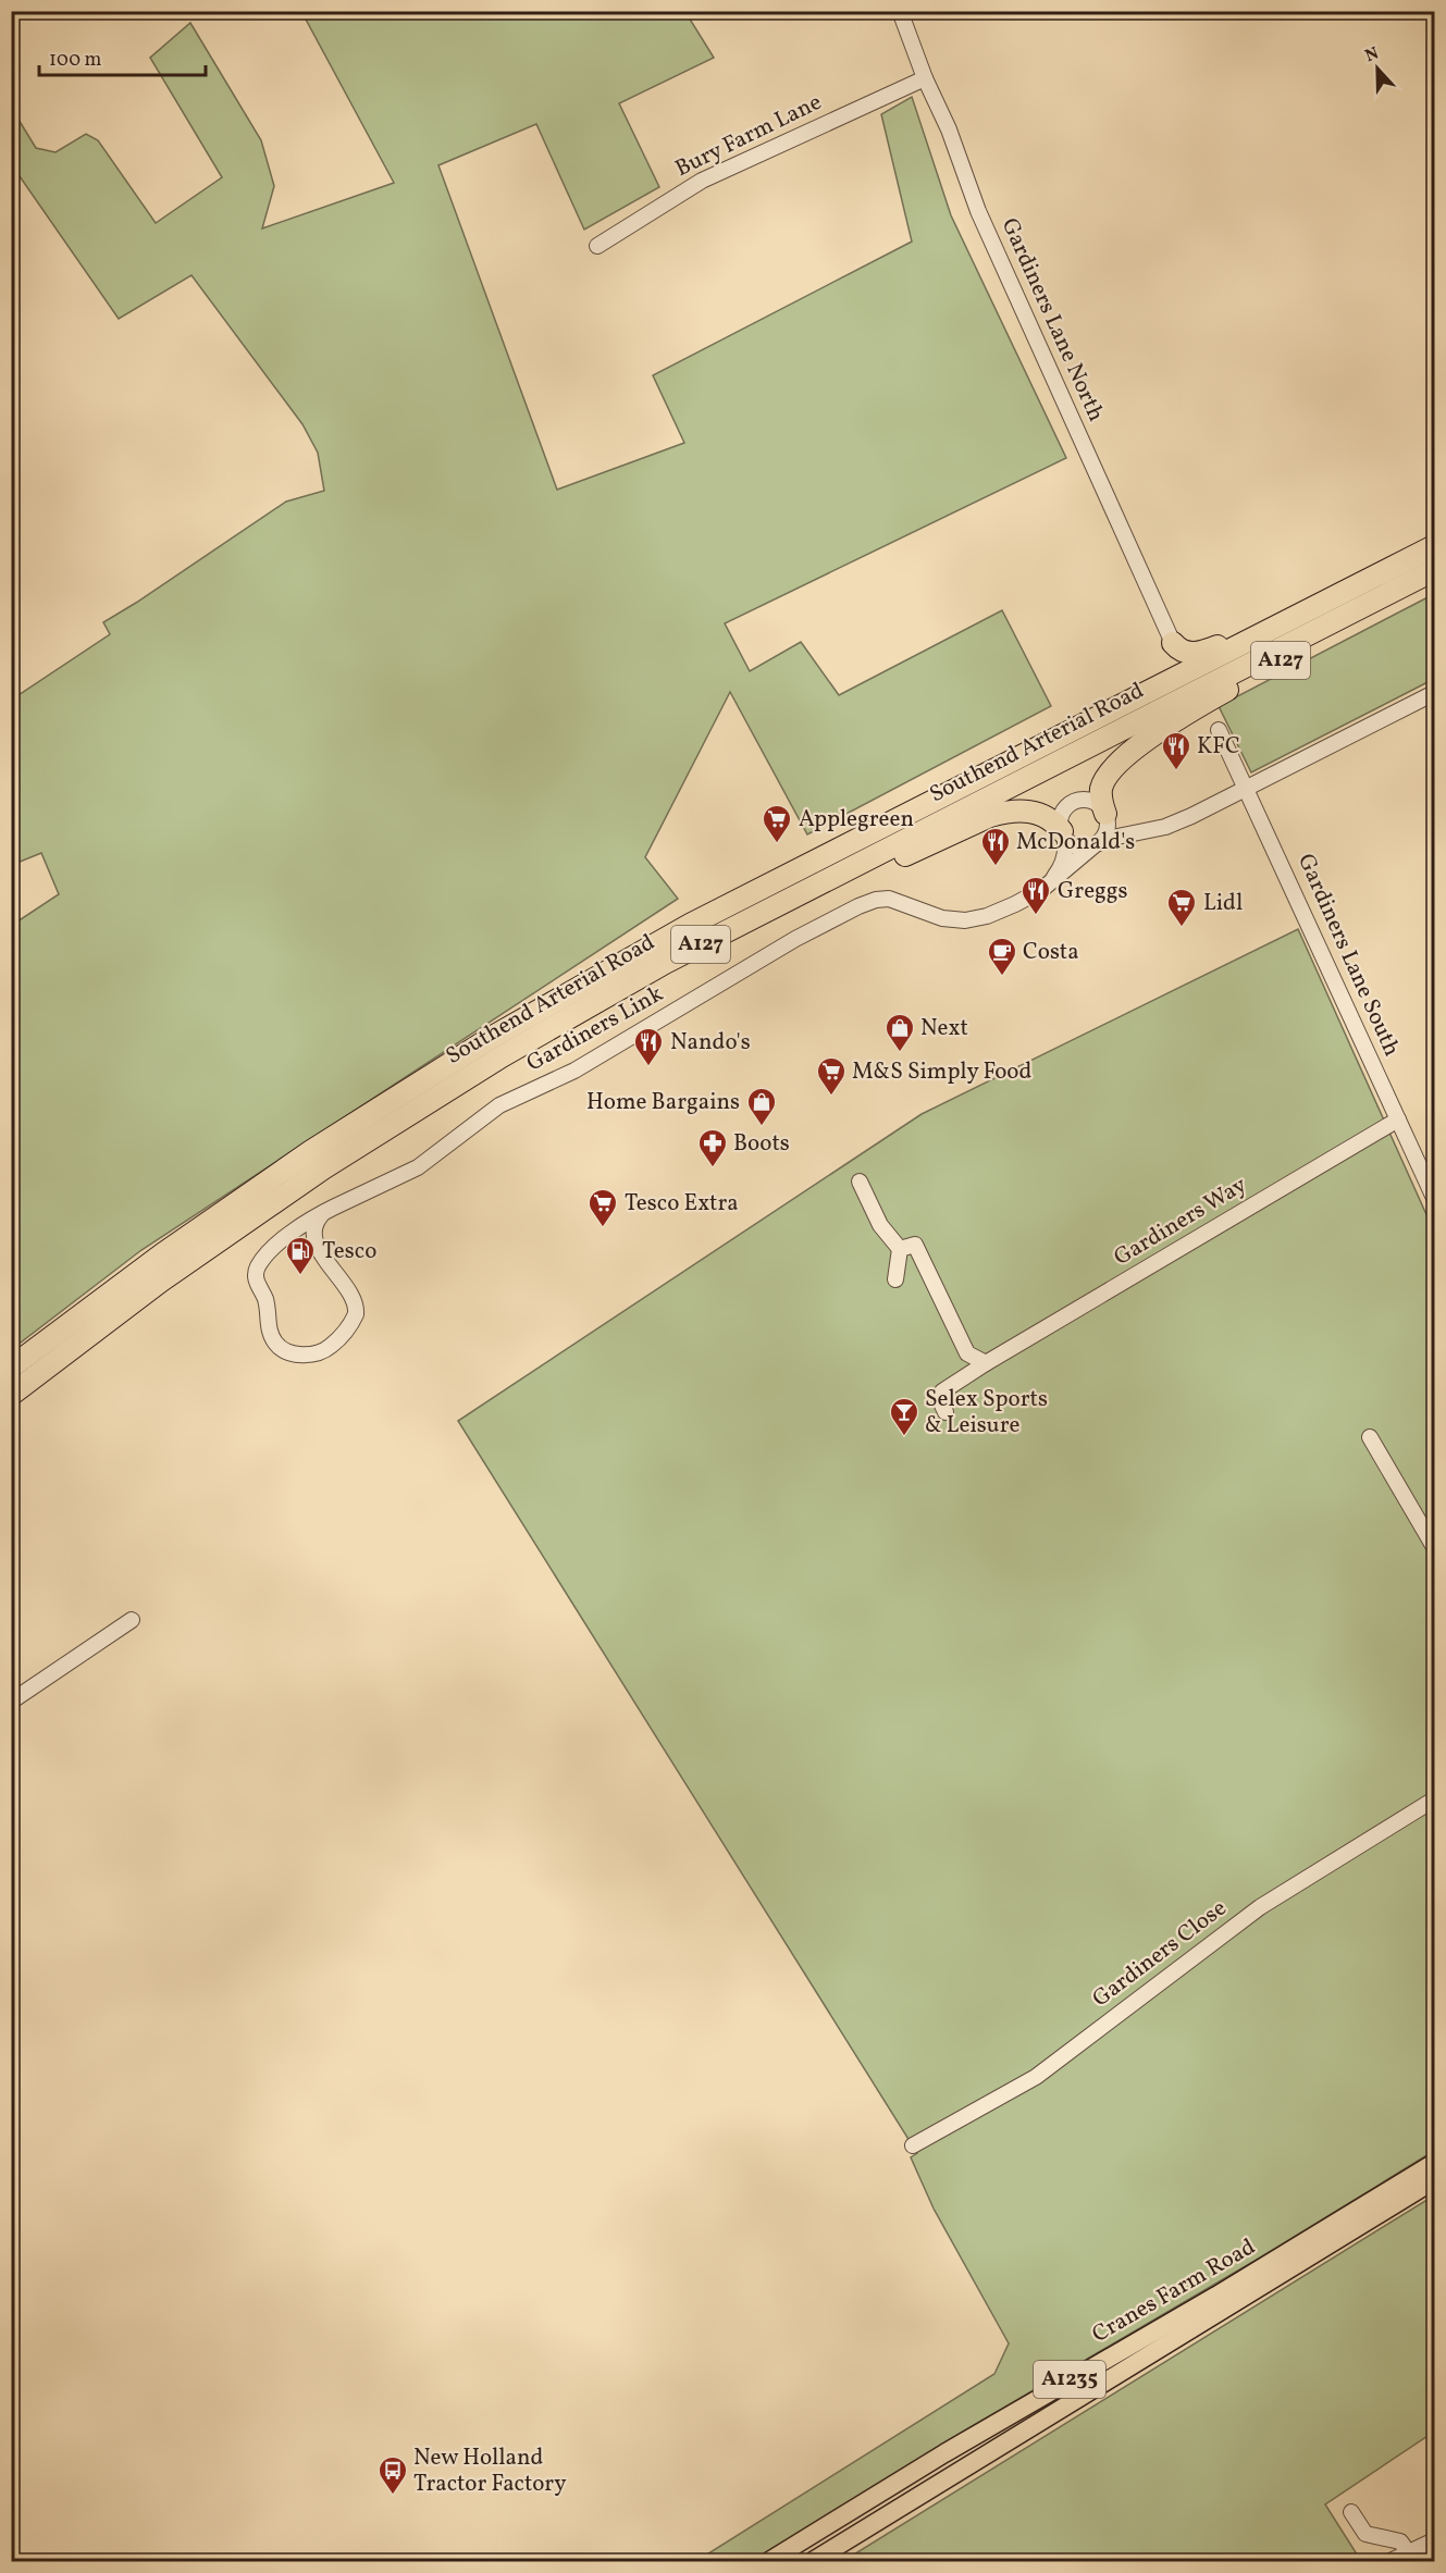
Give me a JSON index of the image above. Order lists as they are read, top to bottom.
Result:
{
  "streets": {
    "highway": ["A127", "Southend Arterial Road"],
    "main road": ["Cranes Farm Road", "A1235"],
    "street": [
      "Bury Farm Lane",
      "Gardiners Lane North",
      "Gardiners Lane South",
      "Gardiners Link",
      "Gardiners Way",
      "Gardiners Close"
    ]
  },
  "crossings": [
    ["Bury Farm Lane", "Gardiners Lane North"],
    ["Gardiners Lane North", "A127"],
    ["A127", "Southend Arterial Road"],
    ["A127", "Gardiners Link"],
    ["Gardiners Lane South", "Gardiners Way"]
  ],
  "places": {
    "restaurant": [
      "KFC",
      "McDonald's",
      "Greggs",
      "Nando's"
    ],
    "supermarket": [
      "Applegreen",
      "Lidl",
      "M&S Simply Food",
      "Tesco Extra"
    ],
    "cafe": ["Costa"],
    "shop": ["Next", "Home Bargains"],
    "pharmacy": ["Boots"],
    "fuel station": ["Tesco"],
    "bar": ["Selex Sports & Leisure"],
    "bus stop": ["New Holland Tractor Factory"]
  },
  "scale_bar": "100 m",
  "north": "top"
}
